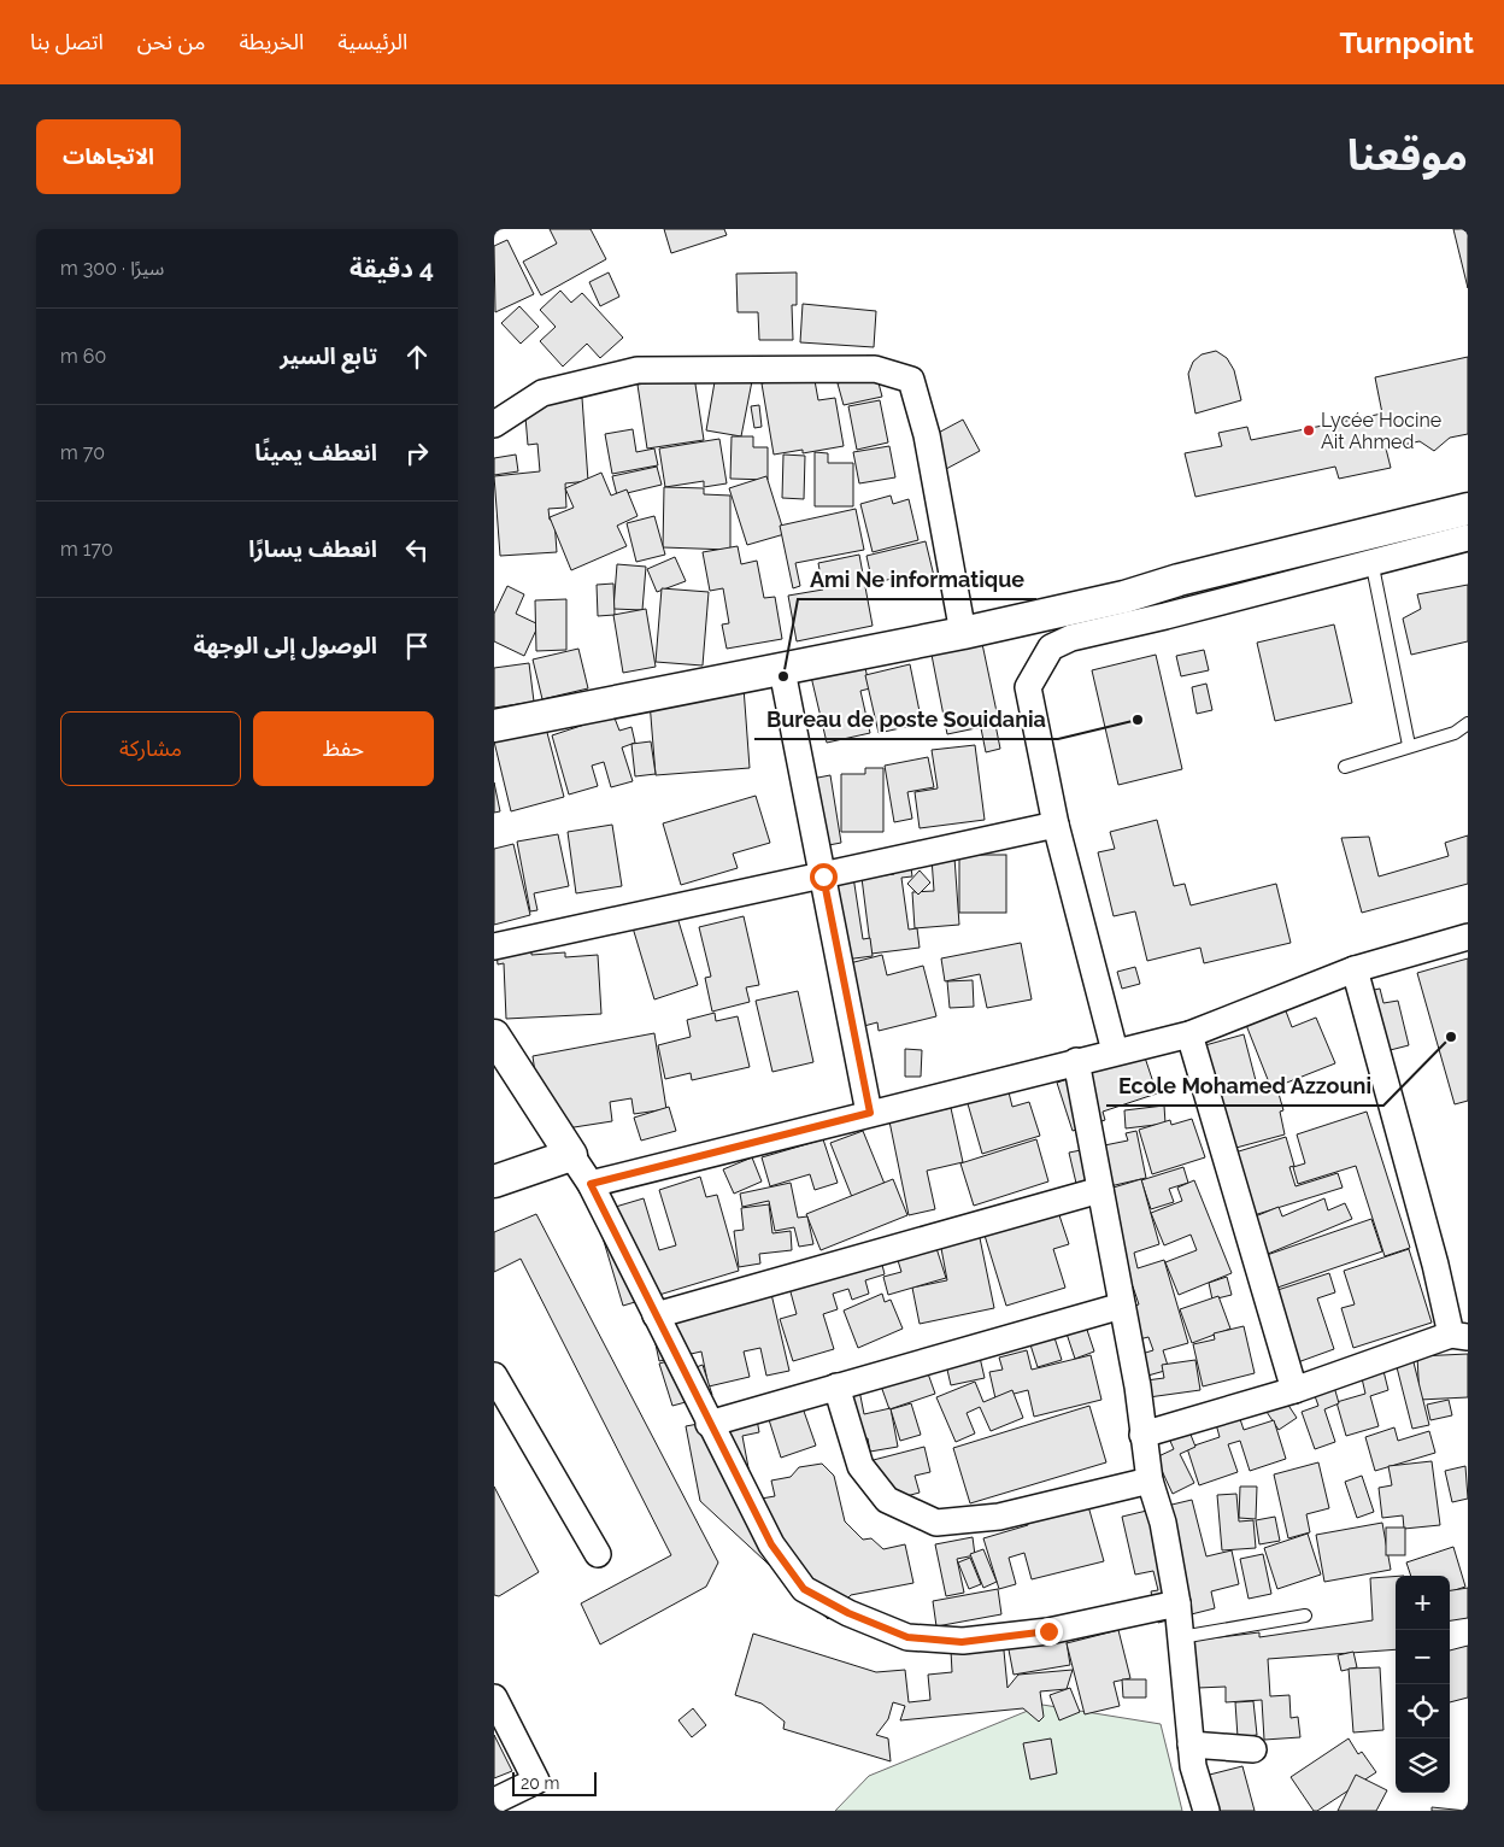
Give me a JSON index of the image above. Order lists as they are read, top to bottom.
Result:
{
  "places": [
    "Lycée Hocine Ait Ahmed",
    "Ami Ne informatique",
    "Bureau de poste Souidania",
    "Ecole Mohamed Azzouni"
  ],
  "scale_bar": "20 m",
  "page": {
    "header": "Turnpoint",
    "nav": [
      "الرئيسية",
      "الخريطة",
      "من نحن",
      "اتصل بنا"
    ],
    "title": "موقعنا",
    "buttons": [
      "الاتجاهات",
      ["حفظ", "مشاركة"]
    ],
    "heading": ["4 دقيقة", "سيرًا · 300 m"],
    "list": [
      ["تابع السير", "60 m"],
      ["انعطف يمينًا", "70 m"],
      ["انعطف يسارًا", "170 m"],
      "الوصول إلى الوجهة"
    ],
    "map_buttons": ["+", "−"],
    "scale": "20 m"
  }
}
